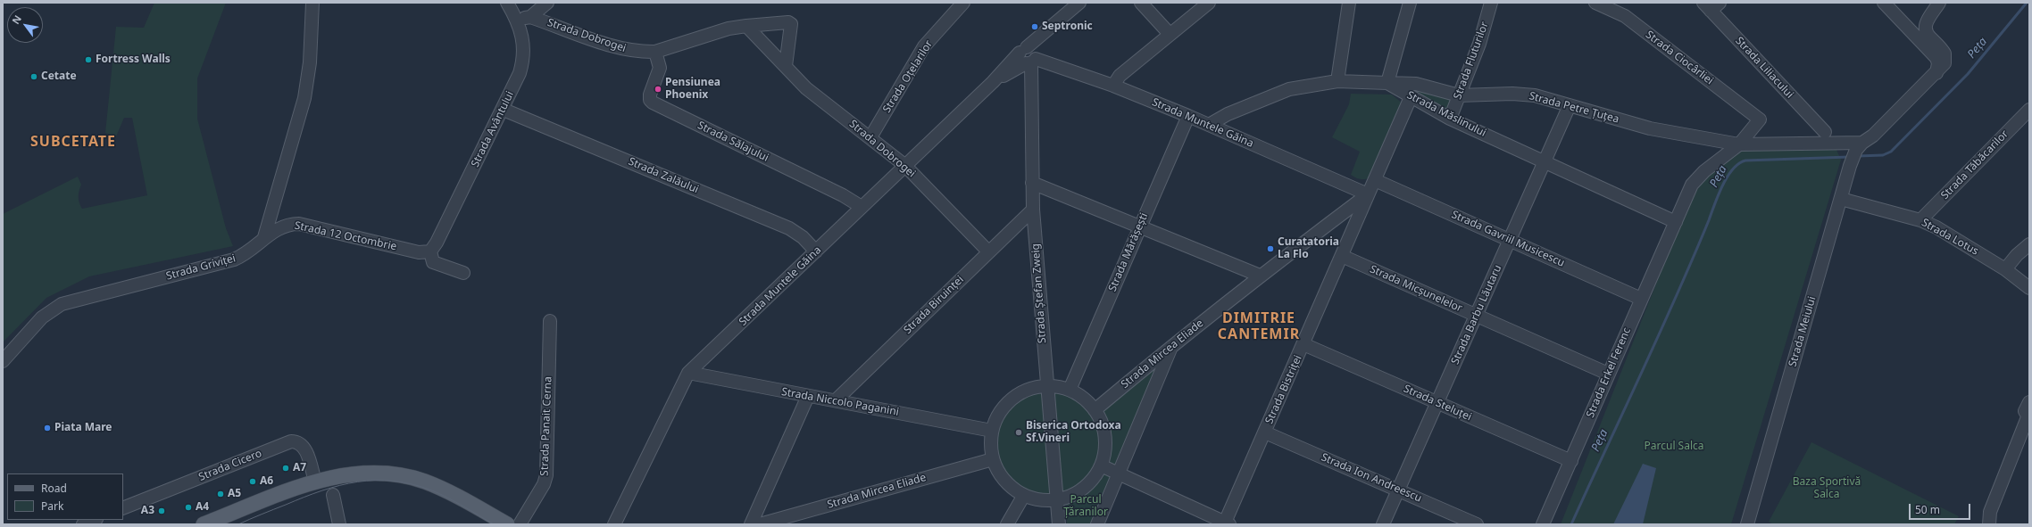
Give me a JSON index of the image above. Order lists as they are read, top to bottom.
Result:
{
  "streets": {
    "street": [
      "Strada Dobrogei",
      "Strada Ciocârliei",
      "Strada Fluturilor",
      "Strada Liliacului",
      "Strada Oțelarilor",
      "Strada Petre Țuțea",
      "Strada Măslinului",
      "Strada Muntele Găina",
      "Strada Avântului",
      "Strada Sălajului",
      "Strada Tăbăcarilor",
      "Strada Zalăului",
      "Strada 12 Octombrie",
      "Strada Lotus",
      "Strada Gavriil Musicescu",
      "Strada Mărășești",
      "Strada Griviței",
      "Strada Micșunelelor",
      "Strada Ștefan Zweig",
      "Strada Biruinței",
      "Strada Barbu Lăutaru",
      "Strada Meiului",
      "Strada Mircea Eliade",
      "Strada Erkel Ferenc",
      "Strada Bistriței",
      "Strada Niccolo Paganini",
      "Strada Steluței",
      "Strada Panait Cerna",
      "Strada Cicero",
      "Strada Ion Andreescu"
    ]
  },
  "crossings": [
    ["Strada Dobrogei", "Strada Oțelarilor"],
    ["Strada Dobrogei", "Strada Muntele Găina"],
    ["Strada Dobrogei", "Strada Sălajului"],
    ["Strada Dobrogei", "Strada Biruinței"],
    ["Strada Ciocârliei", "Strada Erkel Ferenc"],
    ["Strada Fluturilor", "Strada Petre Țuțea"],
    ["Strada Fluturilor", "Strada Măslinului"],
    ["Strada Petre Țuțea", "Strada Măslinului"],
    ["Strada Petre Țuțea", "Strada Barbu Lăutaru"],
    ["Strada Petre Țuțea", "Strada Meiului"],
    ["Strada Petre Țuțea", "Strada Erkel Ferenc"],
    ["Strada Măslinului", "Strada Muntele Găina"],
    ["Strada Măslinului", "Strada Barbu Lăutaru"],
    ["Strada Măslinului", "Strada Erkel Ferenc"],
    ["Strada Măslinului", "Strada Bistriței"],
    ["Strada Muntele Găina", "Strada Sălajului"],
    ["Strada Muntele Găina", "Strada Zalăului"],
    ["Strada Muntele Găina", "Strada Mărășești"],
    ["Strada Muntele Găina", "Strada Ștefan Zweig"],
    ["Strada Muntele Găina", "Strada Mircea Eliade"],
    ["Strada Muntele Găina", "Strada Bistriței"],
    ["Strada Muntele Găina", "Strada Niccolo Paganini"],
    ["Strada Avântului", "Strada Zalăului"],
    ["Strada Avântului", "Strada 12 Octombrie"],
    ["Strada Tăbăcarilor", "Strada Lotus"],
    ["Strada 12 Octombrie", "Strada Griviței"],
    ["Strada Lotus", "Strada Meiului"],
    ["Strada Gavriil Musicescu", "Strada Barbu Lăutaru"],
    ["Strada Gavriil Musicescu", "Strada Erkel Ferenc"],
    ["Strada Gavriil Musicescu", "Strada Bistriței"],
    ["Strada Micșunelelor", "Strada Barbu Lăutaru"],
    ["Strada Micșunelelor", "Strada Erkel Ferenc"],
    ["Strada Micșunelelor", "Strada Bistriței"],
    ["Strada Ștefan Zweig", "Strada Biruinței"],
    ["Strada Biruinței", "Strada Niccolo Paganini"],
    ["Strada Barbu Lăutaru", "Strada Steluței"],
    ["Strada Barbu Lăutaru", "Strada Ion Andreescu"],
    ["Strada Mircea Eliade", "Strada Bistriței"],
    ["Strada Erkel Ferenc", "Strada Steluței"],
    ["Strada Bistriței", "Strada Steluței"],
    ["Strada Bistriței", "Strada Ion Andreescu"]
  ],
  "districts": ["SUBCETATE", "DIMITRIE CANTEMIR"],
  "water": ["Peța"],
  "parks": ["Parcul Salca", "Baza Sportivă Salca", "Parcul Țăranilor"],
  "places": [
    "Septronic",
    "Fortress Walls",
    "Cetate",
    "Pensiunea Phoenix",
    "Curatatoria La Flo",
    "Piata Mare",
    "Biserica Ortodoxa Sf.Vineri",
    "A7",
    "A6",
    "A5",
    "A4",
    "A3"
  ],
  "legend": ["Road", "Park"],
  "scale_bar": "50 m",
  "north": "top left"
}
